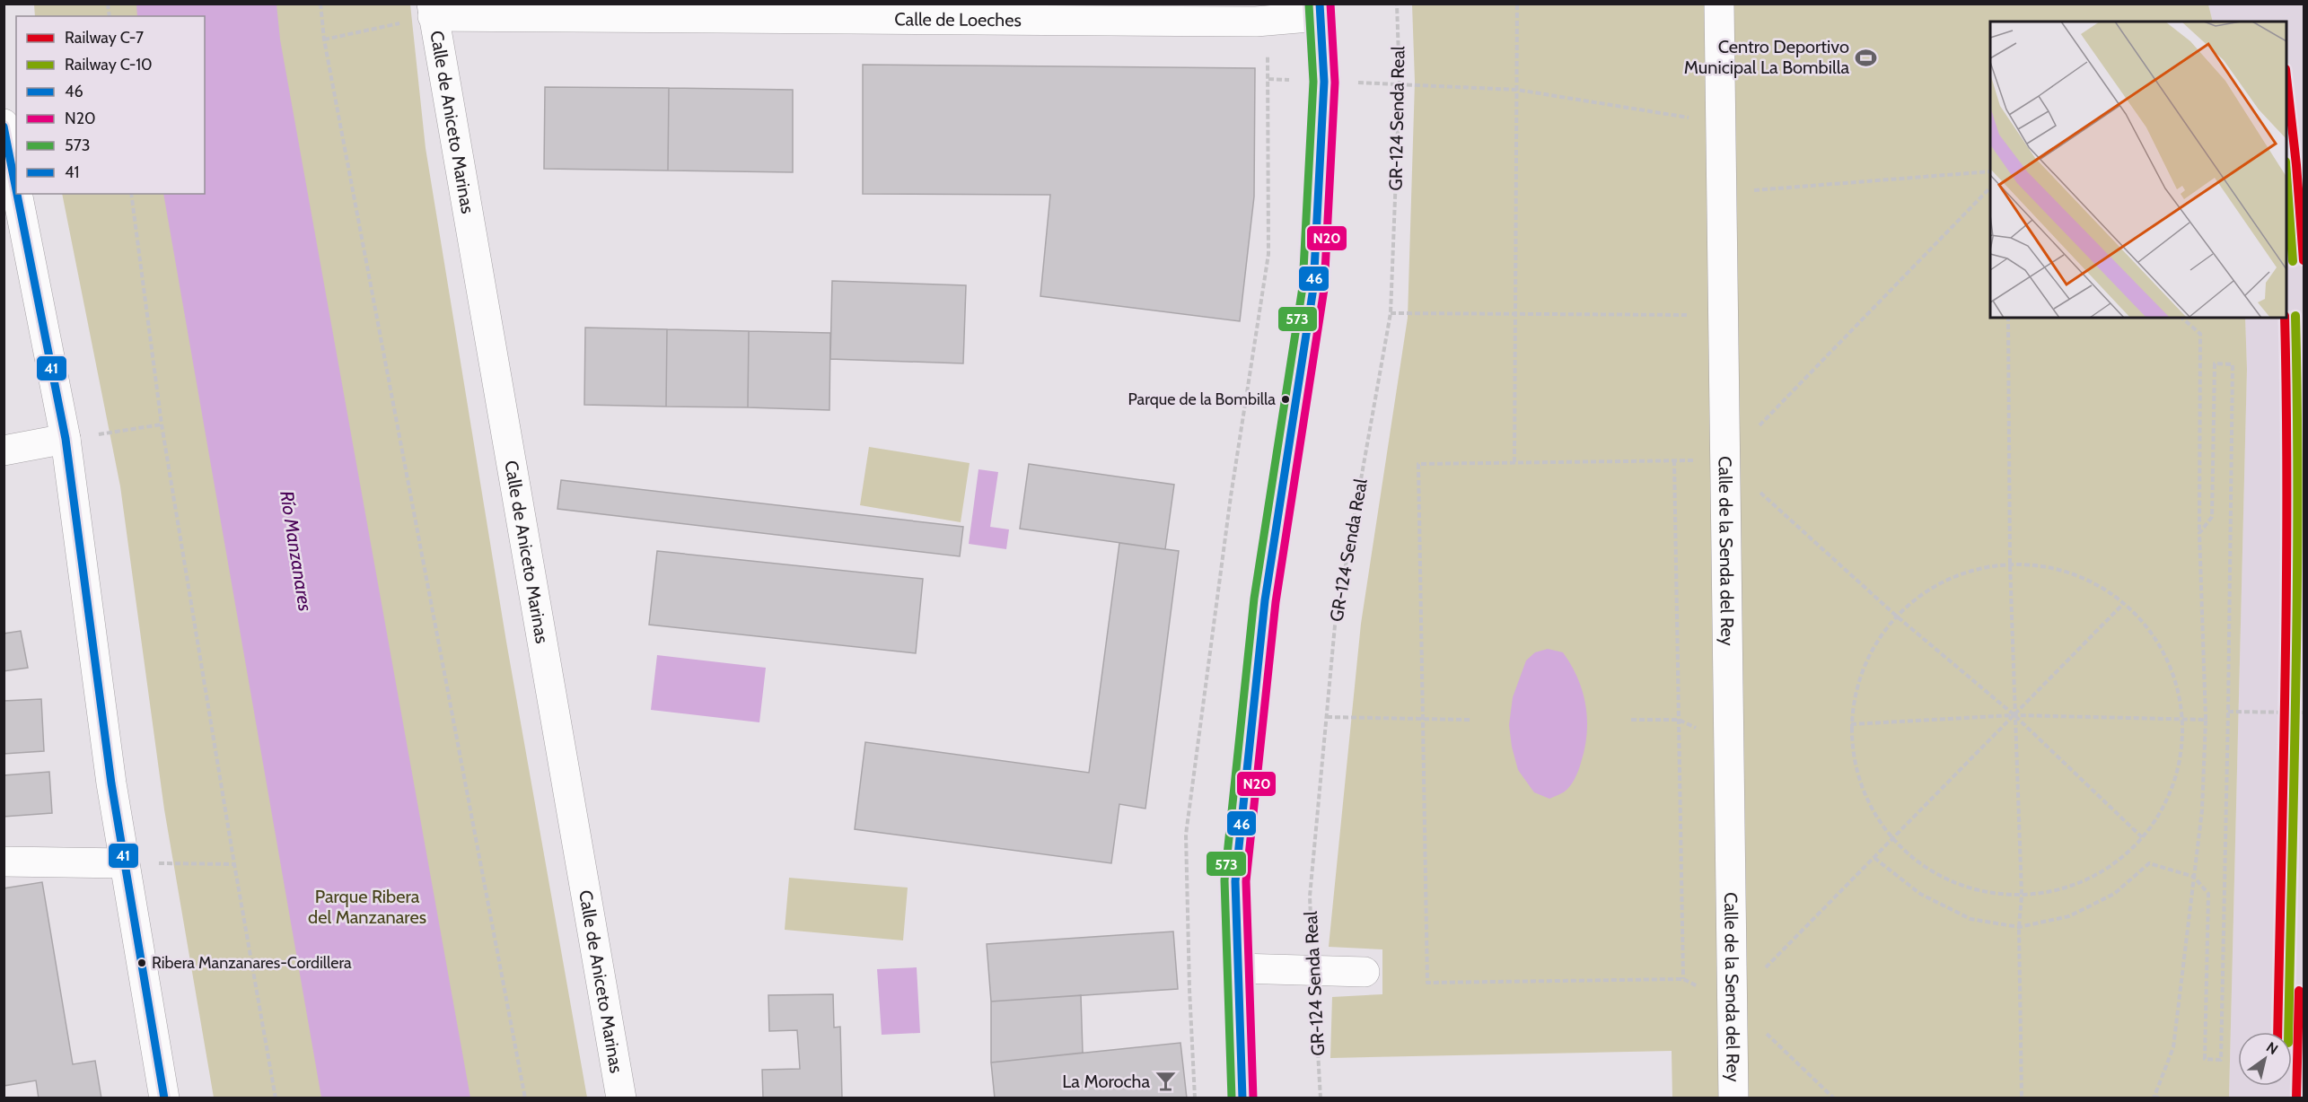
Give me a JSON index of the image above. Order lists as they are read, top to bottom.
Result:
{
  "streets": {
    "street": ["Calle de Loeches", "Calle de Aniceto Marinas", "Calle de la Senda del Rey"],
    "path": ["GR-124 Senda Real"]
  },
  "crossings": [
    ["Calle de Loeches", "Calle de Aniceto Marinas"]
  ],
  "water": ["Río Manzanares"],
  "parks": ["Parque Ribera del Manzanares"],
  "places": {
    "sports": ["Centro Deportivo Municipal La Bombilla"],
    "other": ["Parque de la Bombilla", "Ribera Manzanares-Cordillera"],
    "bar": ["La Morocha"]
  },
  "lines": [
    "transit line 46",
    "transit line N20",
    "transit line 573",
    "rail line C-7",
    "transit line 41",
    "rail line C-10"
  ],
  "legend": [
    "Railway C-7",
    "Railway C-10",
    "46",
    "N20",
    "573",
    "41"
  ],
  "north": "top right"
}
